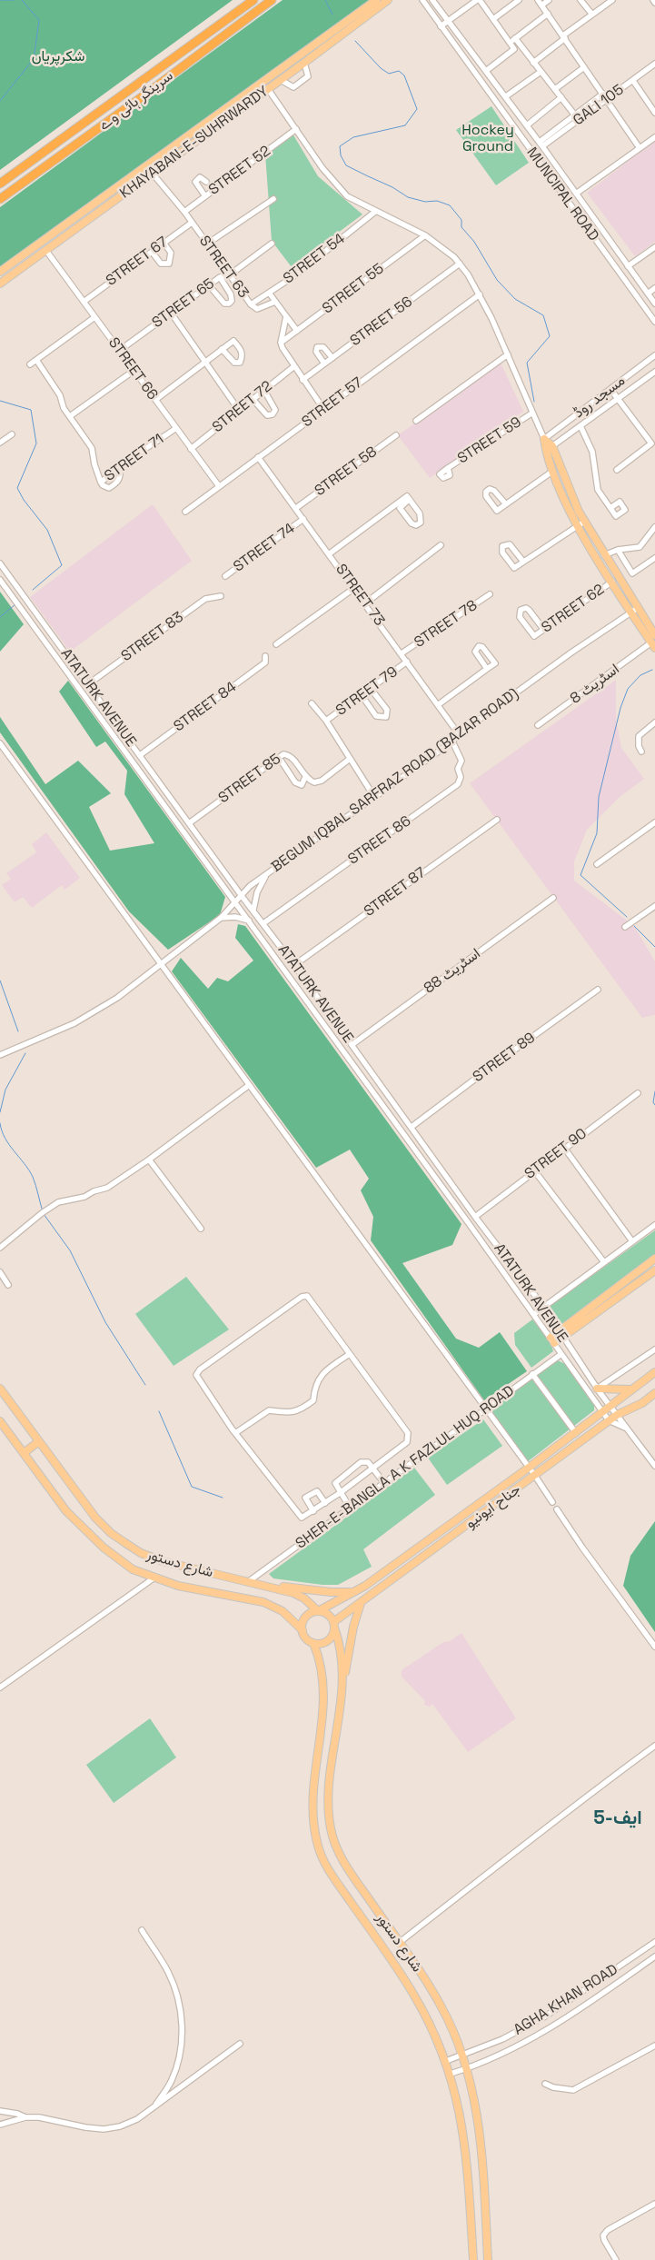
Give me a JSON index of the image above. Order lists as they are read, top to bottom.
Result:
{
  "streets": {
    "highway": ["سرینگر ہائی وے"],
    "main road": ["KHAYABAN-E-SUHRWARDY", "جناح ایونیو", "شارع دستور"],
    "street": [
      "GALI 105",
      "STREET 52",
      "MUNCIPAL ROAD",
      "STREET 54",
      "STREET 67",
      "STREET 63",
      "STREET 55",
      "STREET 65",
      "STREET 56",
      "STREET 66",
      "مسجد روڈ",
      "STREET 57",
      "STREET 72",
      "STREET 59",
      "STREET 71",
      "STREET 58",
      "STREET 74",
      "STREET 73",
      "STREET 62",
      "STREET 78",
      "STREET 83",
      "اسٹریٹ 8",
      "STREET 79",
      "ATATURK AVENUE",
      "STREET 84",
      "STREET 85",
      "BEGUM IQBAL SARFRAZ ROAD (BAZAR ROAD)",
      "STREET 86",
      "STREET 87",
      "اسٹریٹ 88",
      "STREET 89",
      "STREET 90",
      "SHER-E-BANGLA A K FAZLUL HUQ ROAD",
      "AGHA KHAN ROAD"
    ]
  },
  "crossings": [
    ["GALI 105", "MUNCIPAL ROAD"],
    ["KHAYABAN-E-SUHRWARDY", "STREET 63"],
    ["KHAYABAN-E-SUHRWARDY", "STREET 66"],
    ["STREET 52", "STREET 63"],
    ["STREET 54", "STREET 63"],
    ["STREET 67", "STREET 63"],
    ["STREET 67", "STREET 66"],
    ["STREET 63", "STREET 65"],
    ["STREET 65", "STREET 66"],
    ["STREET 66", "STREET 57"],
    ["STREET 66", "STREET 72"],
    ["STREET 66", "STREET 71"],
    ["STREET 57", "STREET 73"],
    ["STREET 58", "STREET 73"],
    ["STREET 74", "STREET 73"],
    ["STREET 73", "STREET 78"],
    ["STREET 73", "STREET 79"],
    ["STREET 73", "BEGUM IQBAL SARFRAZ ROAD (BAZAR ROAD)"],
    ["STREET 83", "ATATURK AVENUE"],
    ["ATATURK AVENUE", "STREET 84"],
    ["ATATURK AVENUE", "STREET 85"],
    ["ATATURK AVENUE", "BEGUM IQBAL SARFRAZ ROAD (BAZAR ROAD)"],
    ["ATATURK AVENUE", "STREET 86"],
    ["ATATURK AVENUE", "STREET 87"],
    ["ATATURK AVENUE", "اسٹریٹ 88"],
    ["ATATURK AVENUE", "STREET 89"],
    ["ATATURK AVENUE", "STREET 90"],
    ["ATATURK AVENUE", "SHER-E-BANGLA A K FAZLUL HUQ ROAD"],
    ["ATATURK AVENUE", "جناح ایونیو"],
    ["BEGUM IQBAL SARFRAZ ROAD (BAZAR ROAD)", "STREET 86"],
    ["SHER-E-BANGLA A K FAZLUL HUQ ROAD", "شارع دستور"],
    ["جناح ایونیو", "شارع دستور"],
    ["شارع دستور", "AGHA KHAN ROAD"]
  ],
  "districts": ["ایف-5"],
  "parks": ["شکرپریاں", "Hockey Ground"]
}
